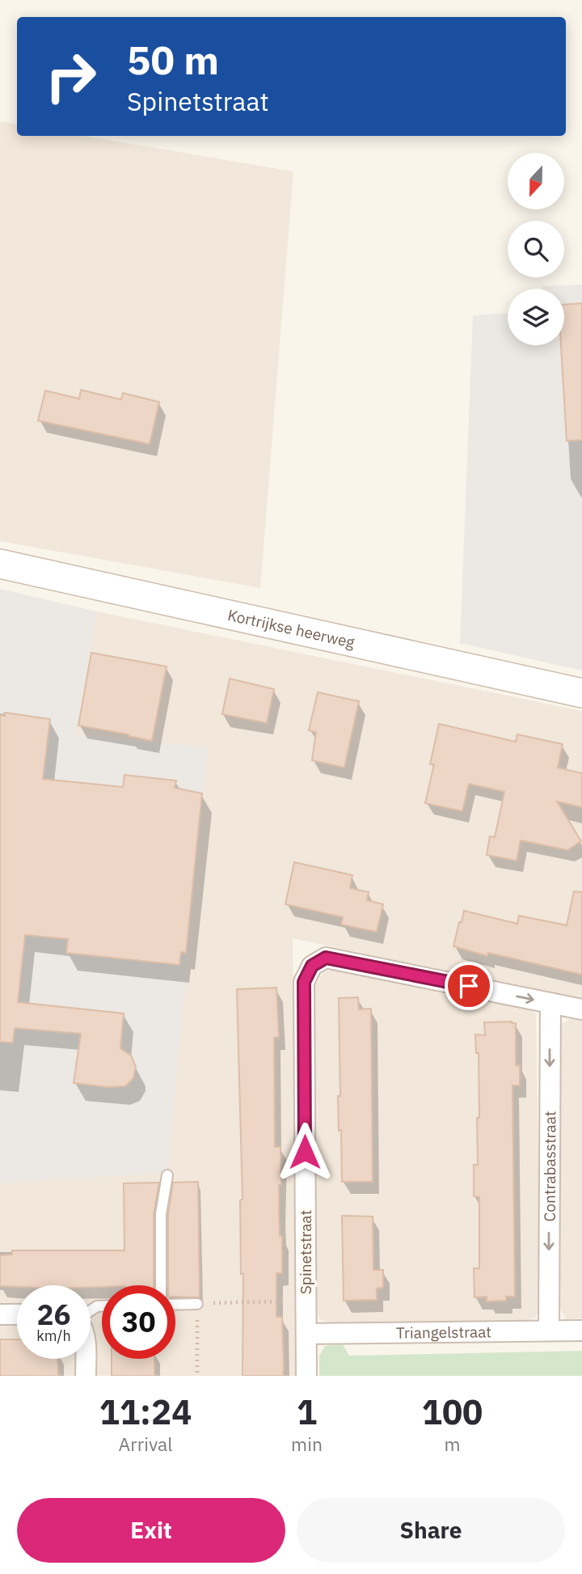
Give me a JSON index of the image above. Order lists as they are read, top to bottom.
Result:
{
  "streets": {
    "street": [
      "Kortrijkse heerweg",
      "Contrabasstraat",
      "Spinetstraat",
      "Triangelstraat"
    ]
  },
  "crossings": [
    ["Contrabasstraat", "Spinetstraat"],
    ["Contrabasstraat", "Triangelstraat"],
    ["Spinetstraat", "Triangelstraat"]
  ],
  "one_way": ["Contrabasstraat"],
  "north": "bottom",
  "page": {
    "turn": ["50 m", "Spinetstraat"],
    "speed": "26 km/h",
    "limit": "30",
    "eta": [
      "11:24",
      "Arrival",
      "1",
      "min",
      "100",
      "m"
    ],
    "buttons": ["Exit", "Share"]
  }
}
